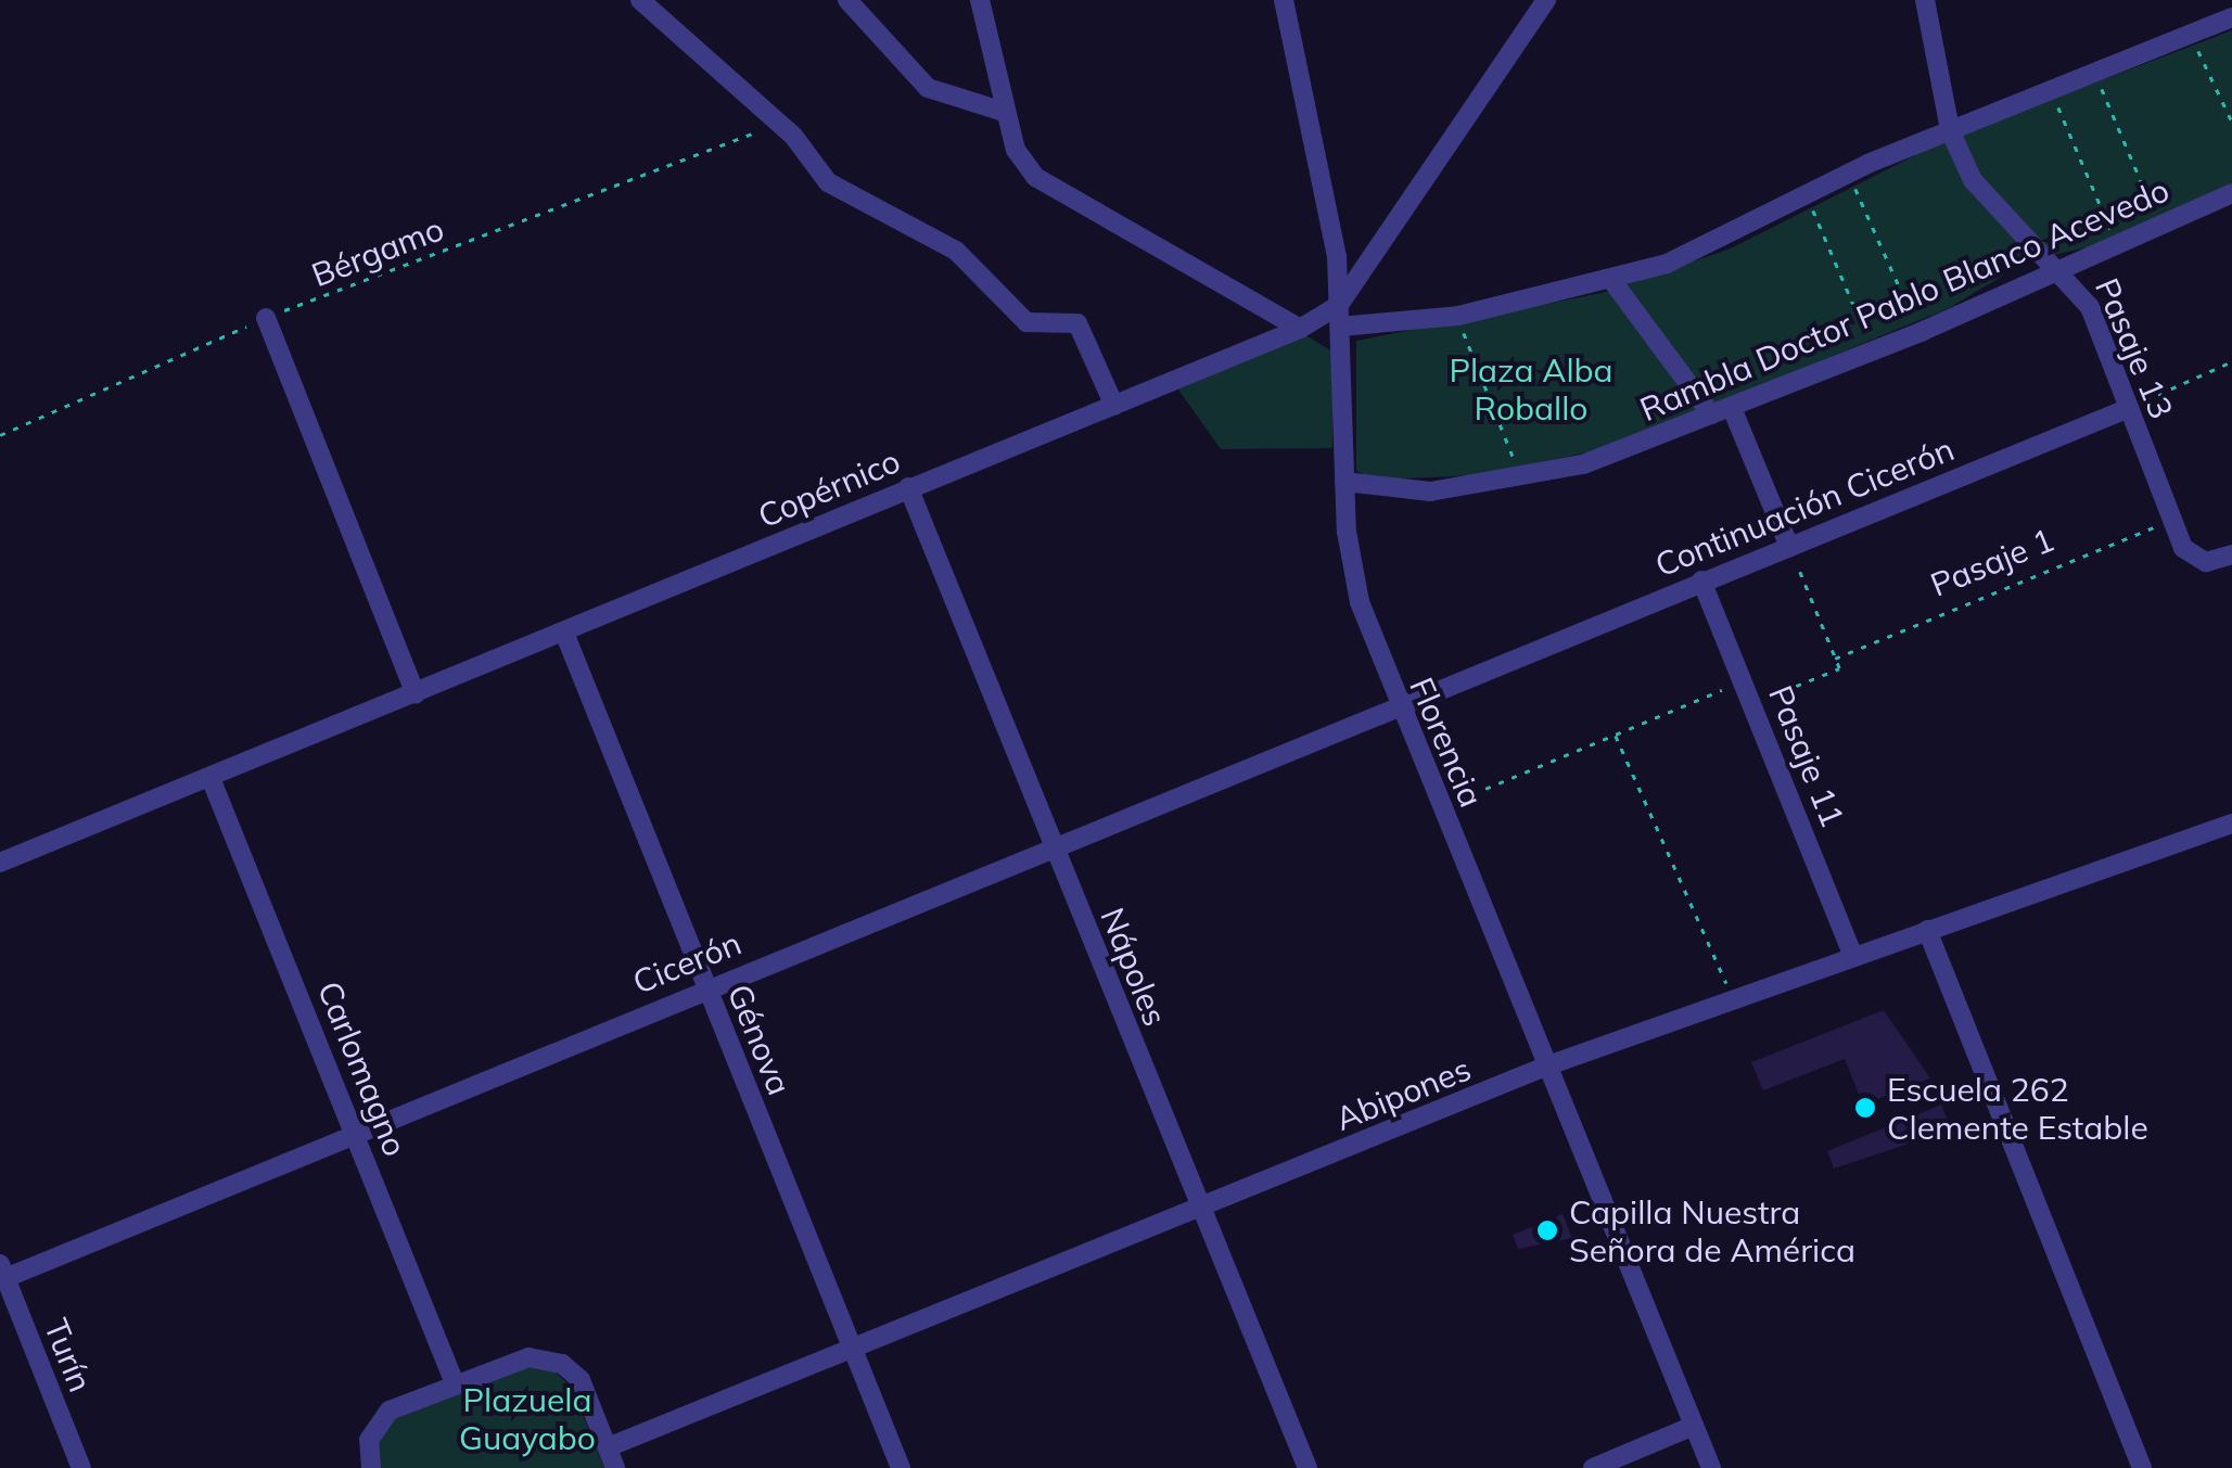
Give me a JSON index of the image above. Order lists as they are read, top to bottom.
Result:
{
  "streets": {
    "street": [
      "Rambla Doctor Pablo Blanco Acevedo",
      "Pasaje 13",
      "Copérnico",
      "Continuación Cicerón",
      "Florencia",
      "Pasaje 11",
      "Cicerón",
      "Nápoles",
      "Génova",
      "Carlomagno",
      "Abipones",
      "Turín"
    ],
    "path": ["Bérgamo", "Pasaje 1"]
  },
  "crossings": [
    ["Rambla Doctor Pablo Blanco Acevedo", "Pasaje 13"],
    ["Rambla Doctor Pablo Blanco Acevedo", "Florencia"],
    ["Pasaje 13", "Continuación Cicerón"],
    ["Pasaje 13", "Pasaje 1"],
    ["Copérnico", "Florencia"],
    ["Copérnico", "Nápoles"],
    ["Copérnico", "Génova"],
    ["Copérnico", "Carlomagno"],
    ["Continuación Cicerón", "Florencia"],
    ["Continuación Cicerón", "Pasaje 11"],
    ["Continuación Cicerón", "Cicerón"],
    ["Florencia", "Cicerón"],
    ["Florencia", "Abipones"],
    ["Pasaje 11", "Abipones"],
    ["Cicerón", "Nápoles"],
    ["Cicerón", "Génova"],
    ["Cicerón", "Carlomagno"],
    ["Cicerón", "Turín"],
    ["Nápoles", "Abipones"],
    ["Génova", "Abipones"]
  ],
  "parks": ["Plaza Alba Roballo", "Plazuela Guayabo"],
  "places": ["Escuela 262 Clemente Estable", "Capilla Nuestra Señora de América"]
}
